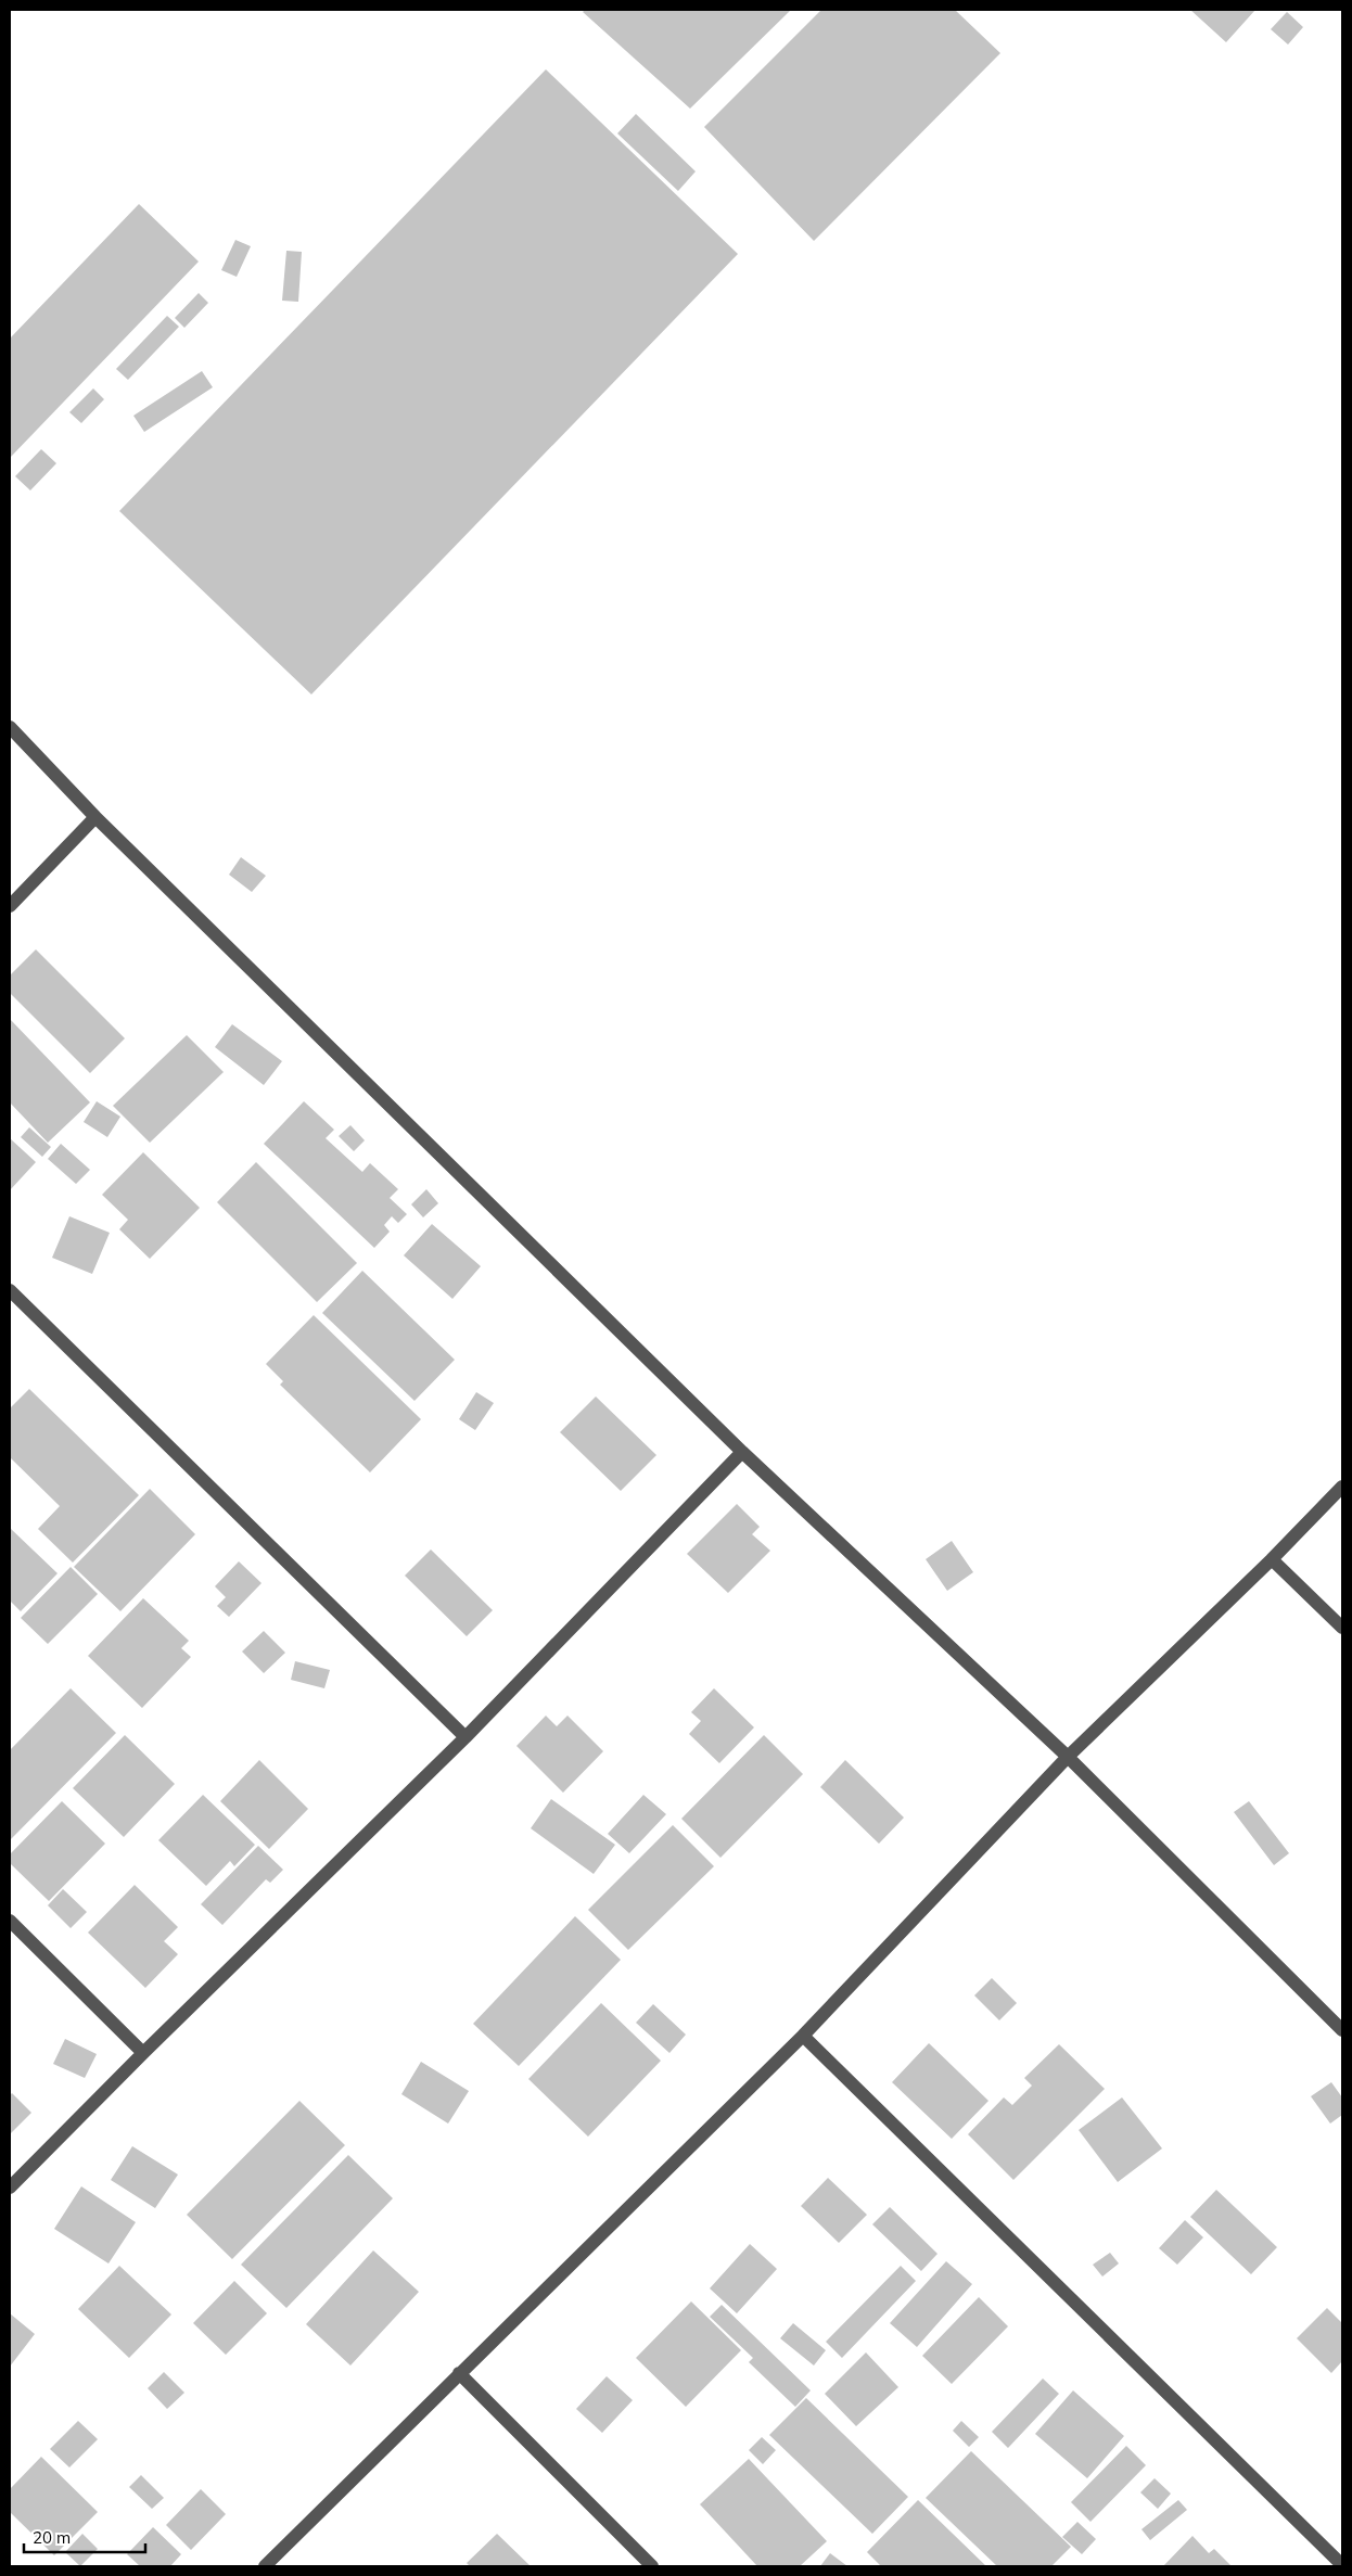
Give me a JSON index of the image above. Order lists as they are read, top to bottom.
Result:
{
  "scale_bar": "20 m"
}
